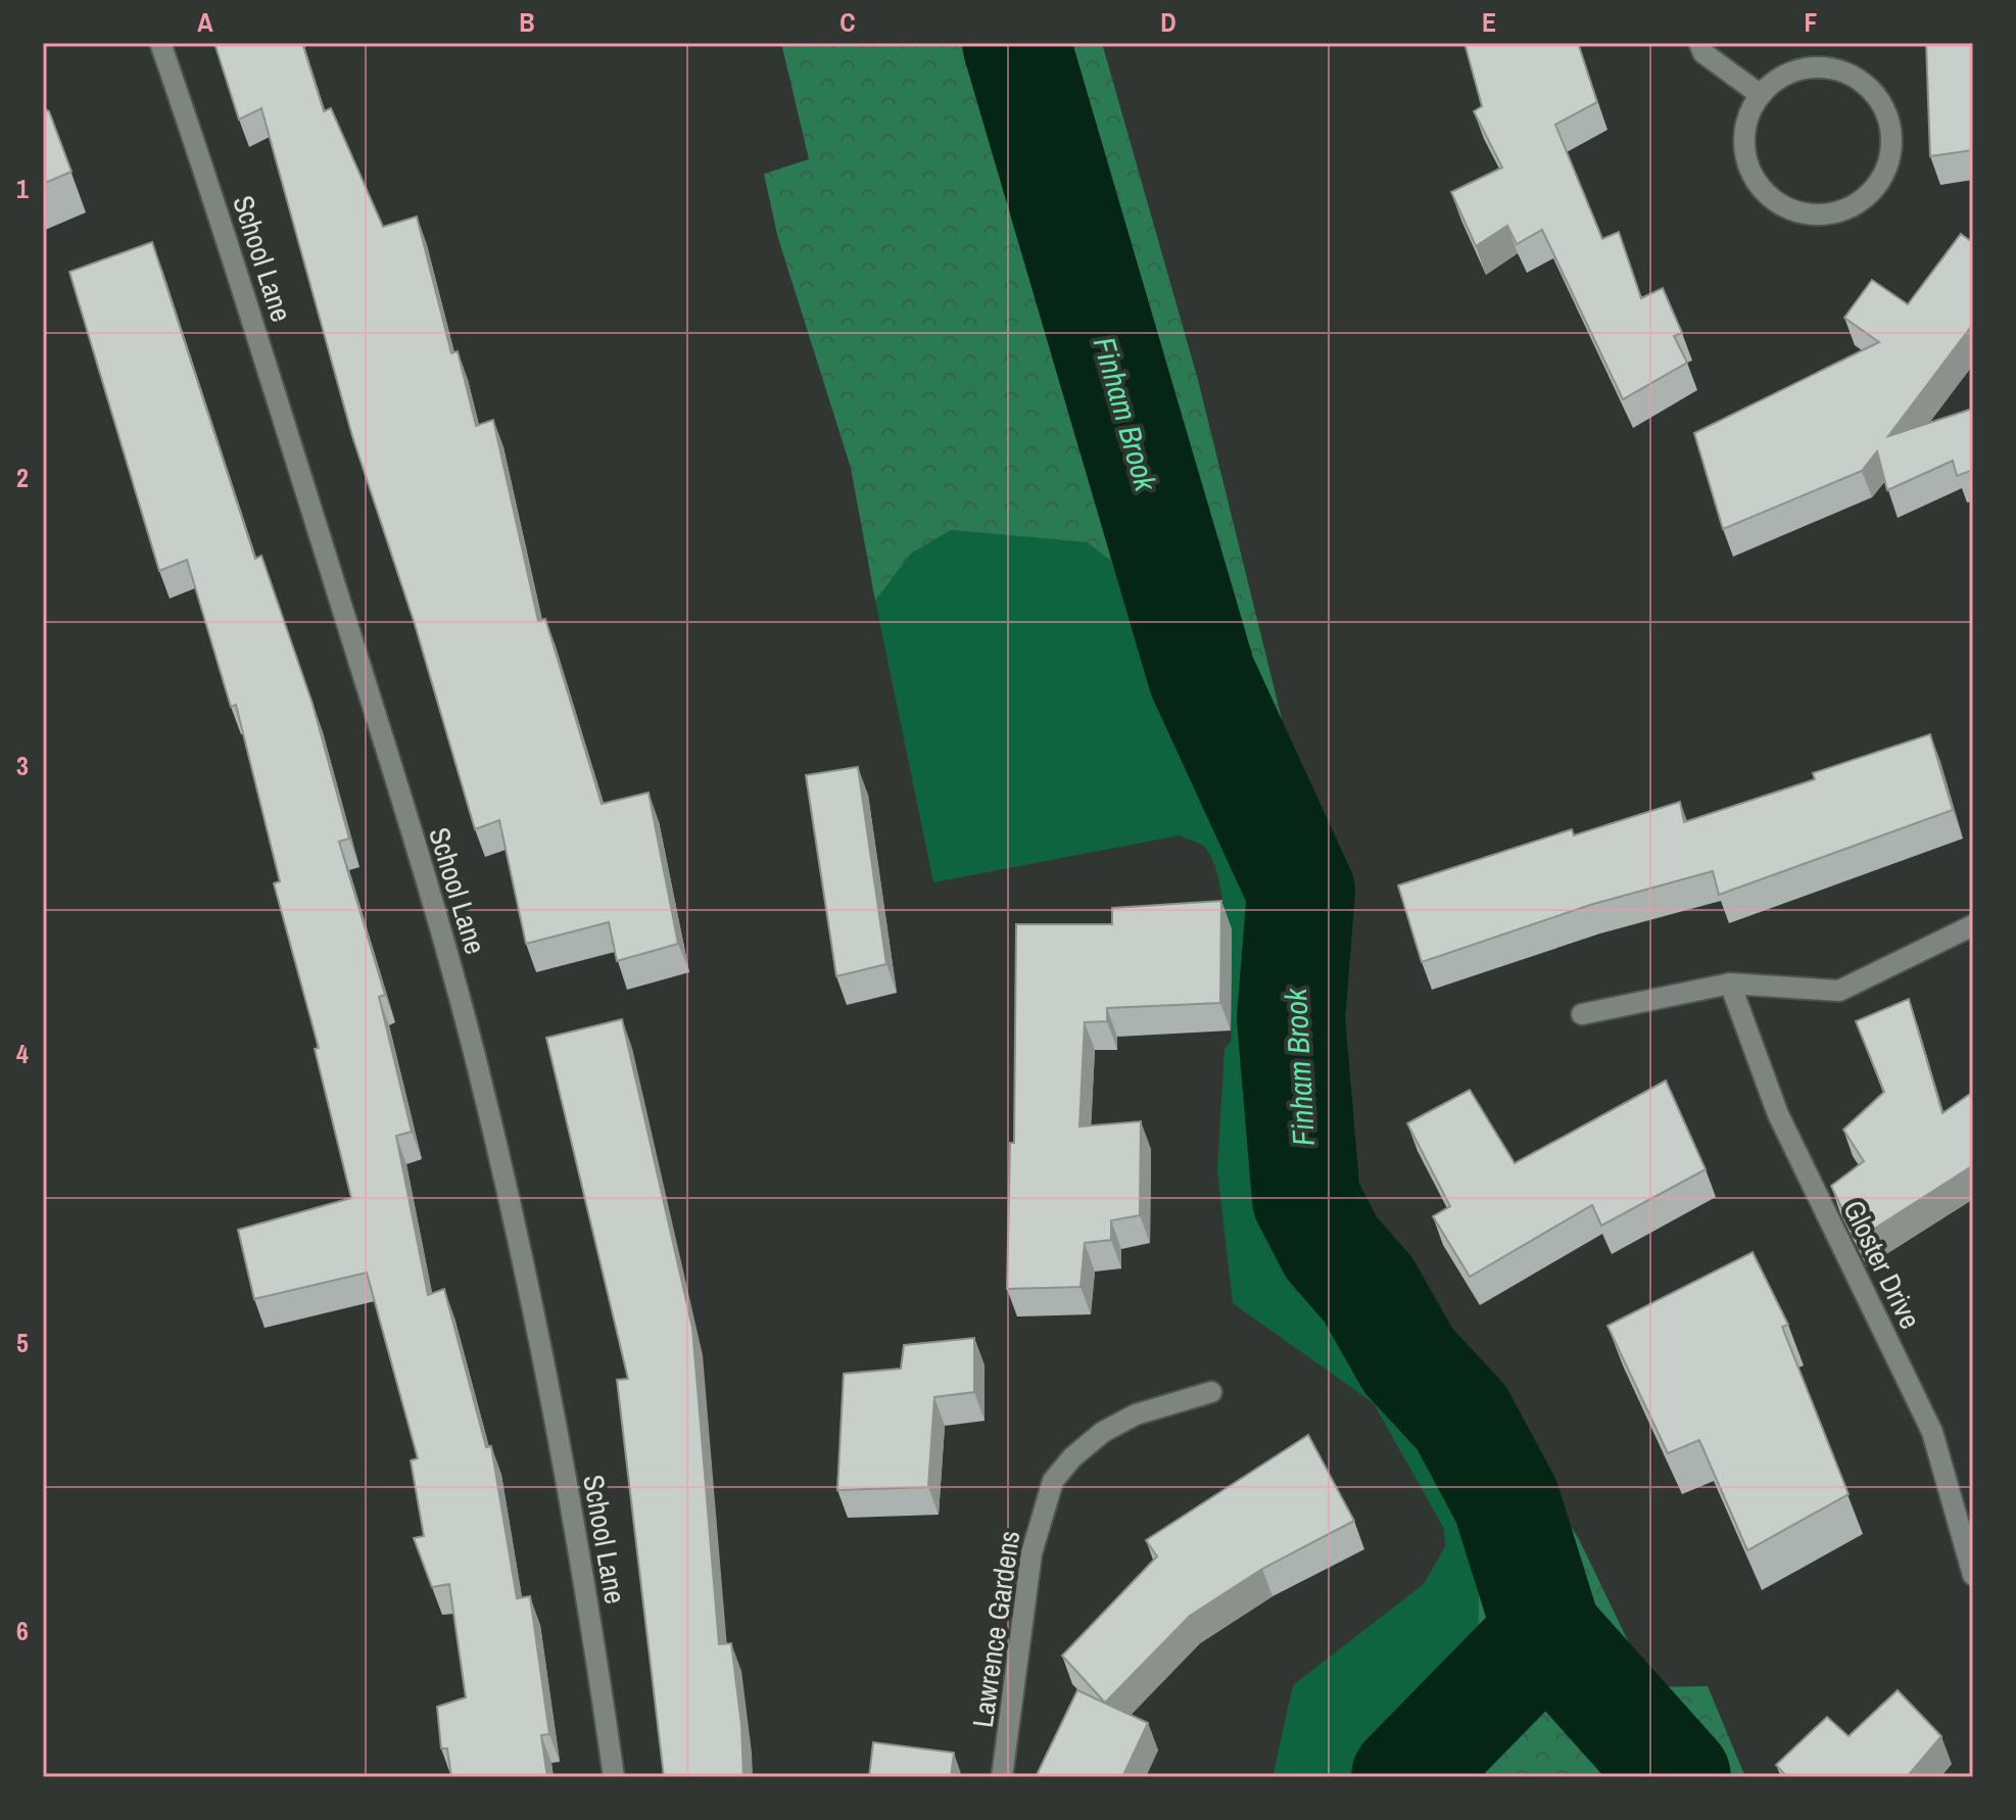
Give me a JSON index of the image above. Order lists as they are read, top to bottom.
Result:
{
  "streets": {
    "street": ["School Lane", "Gloster Drive", "Lawrence Gardens"]
  },
  "water": ["Finham Brook"],
  "grid": {
    "columns": [
      "A",
      "B",
      "C",
      "D",
      "E",
      "F"
    ],
    "rows": [
      "1",
      "2",
      "3",
      "4",
      "5",
      "6"
    ]
  }
}
